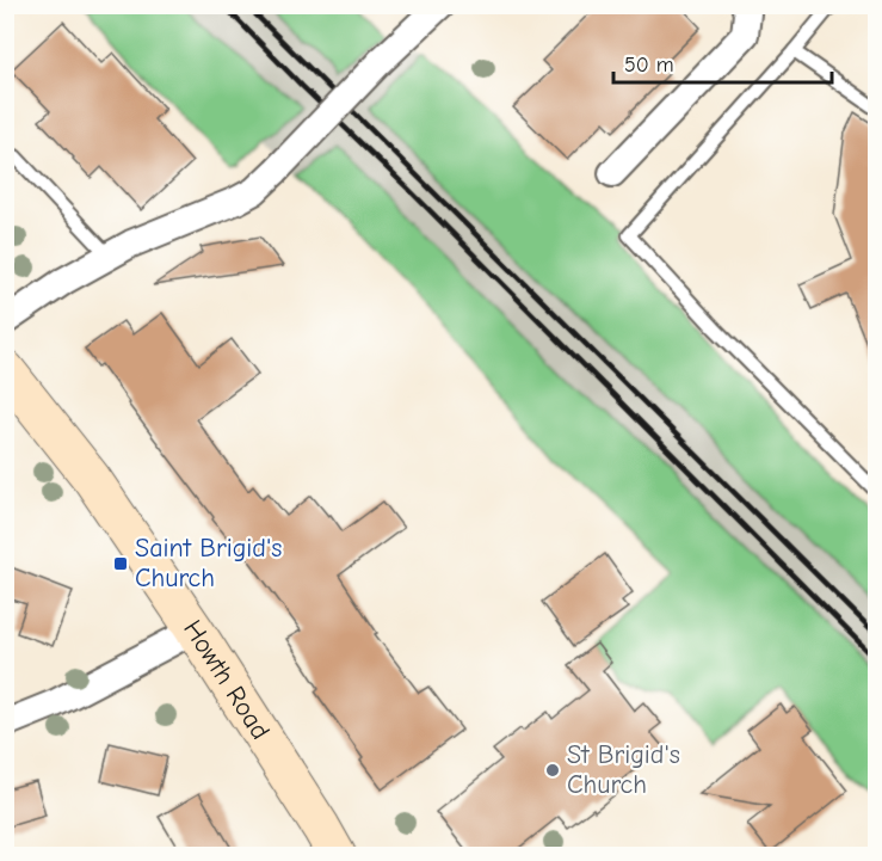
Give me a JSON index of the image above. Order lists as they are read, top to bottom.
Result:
{
  "streets": {
    "main road": ["Howth Road"]
  },
  "places": {
    "transit": ["Saint Brigid's Church"],
    "other": ["St Brigid's Church"]
  },
  "scale_bar": "50 m"
}
